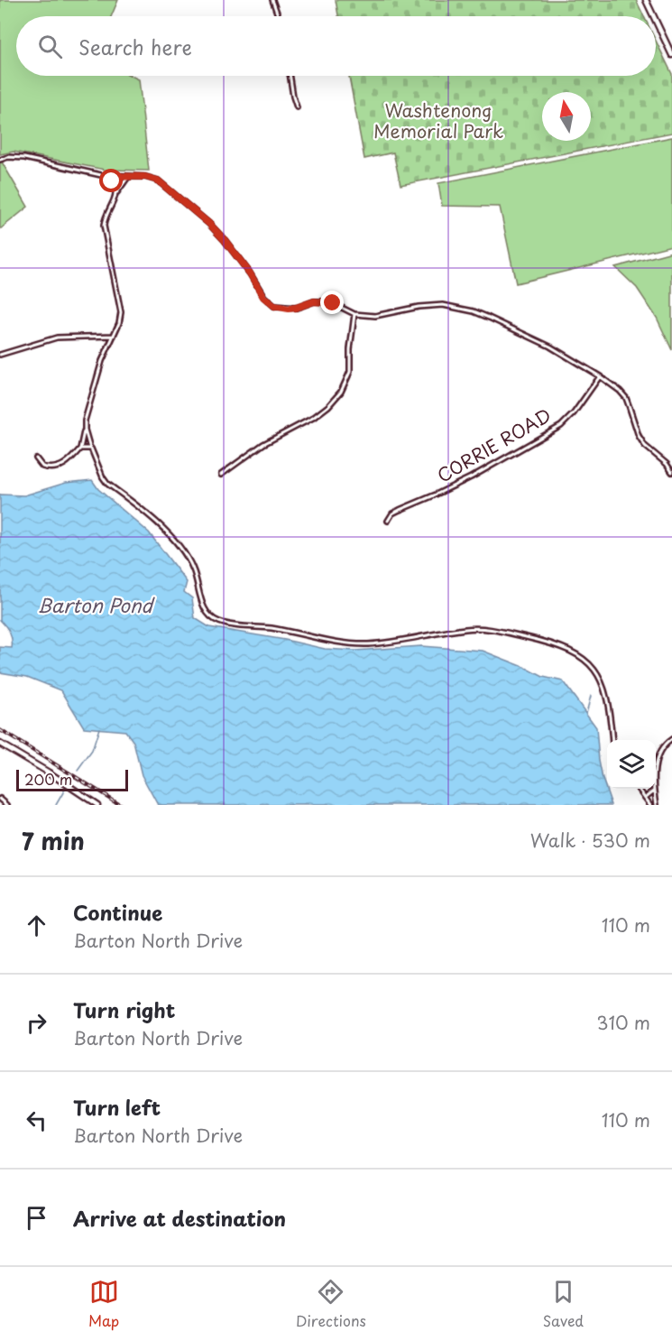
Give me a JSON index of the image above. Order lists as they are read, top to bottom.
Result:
{
  "streets": {
    "street": ["CORRIE ROAD"]
  },
  "water": ["Barton Pond"],
  "parks": ["Washtenong Memorial Park"],
  "scale_bar": "200 m",
  "north": "top",
  "page": {
    "search": "Search here",
    "scale": "200 m",
    "heading": ["7 min", "Walk · 530 m"],
    "list": [
      ["Continue", "Barton North Drive", "110 m"],
      ["Turn right", "Barton North Drive", "310 m"],
      ["Turn left", "Barton North Drive", "110 m"],
      "Arrive at destination"
    ],
    "nav": ["Map", "Directions", "Saved"]
  }
}
